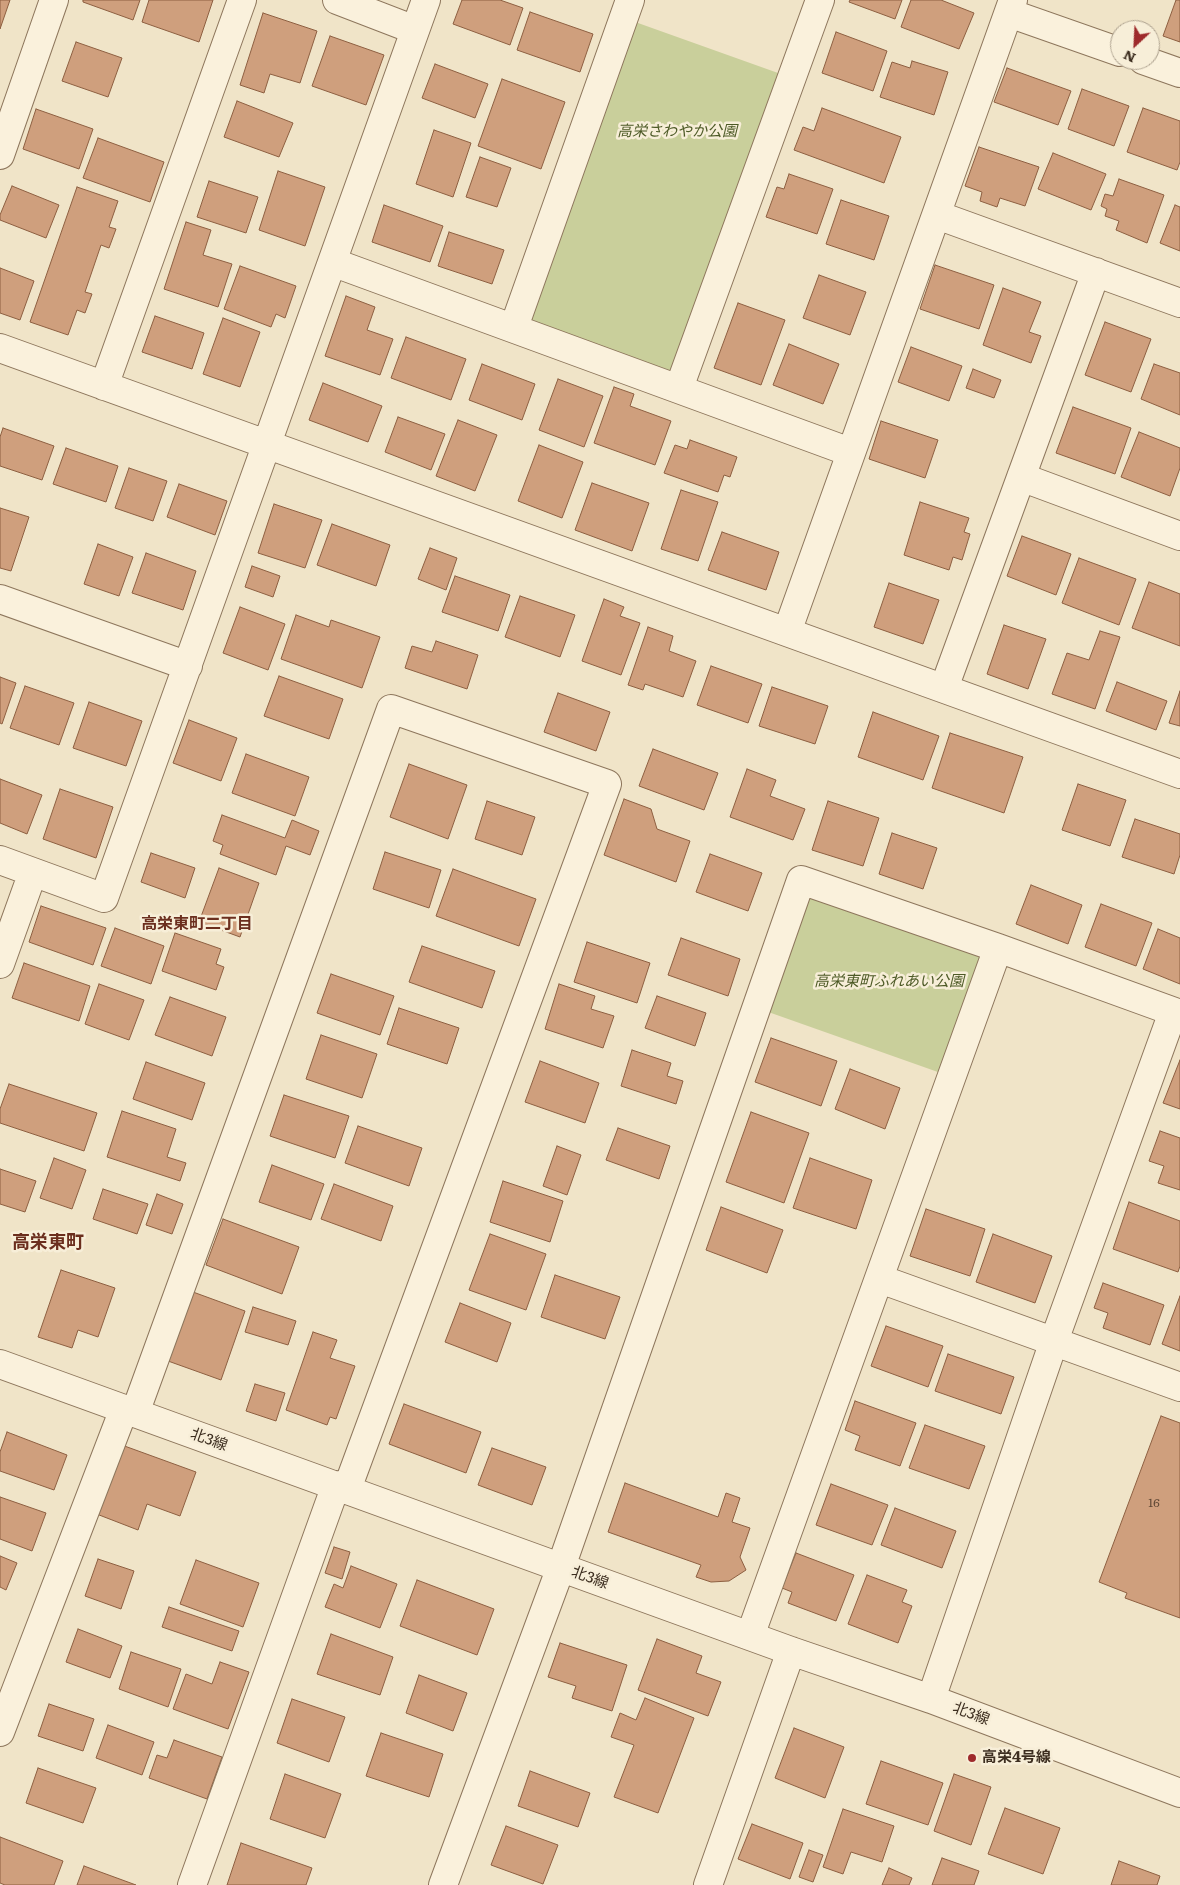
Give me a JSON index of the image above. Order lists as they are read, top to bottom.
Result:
{
  "streets": {
    "street": ["北3線"]
  },
  "districts": ["高栄東町二丁目", "高栄東町"],
  "parks": ["高栄さわやか公園", "高栄東町ふれあい公園"],
  "places": ["高栄4号線"],
  "house_numbers": ["16"],
  "north": "bottom left"
}
